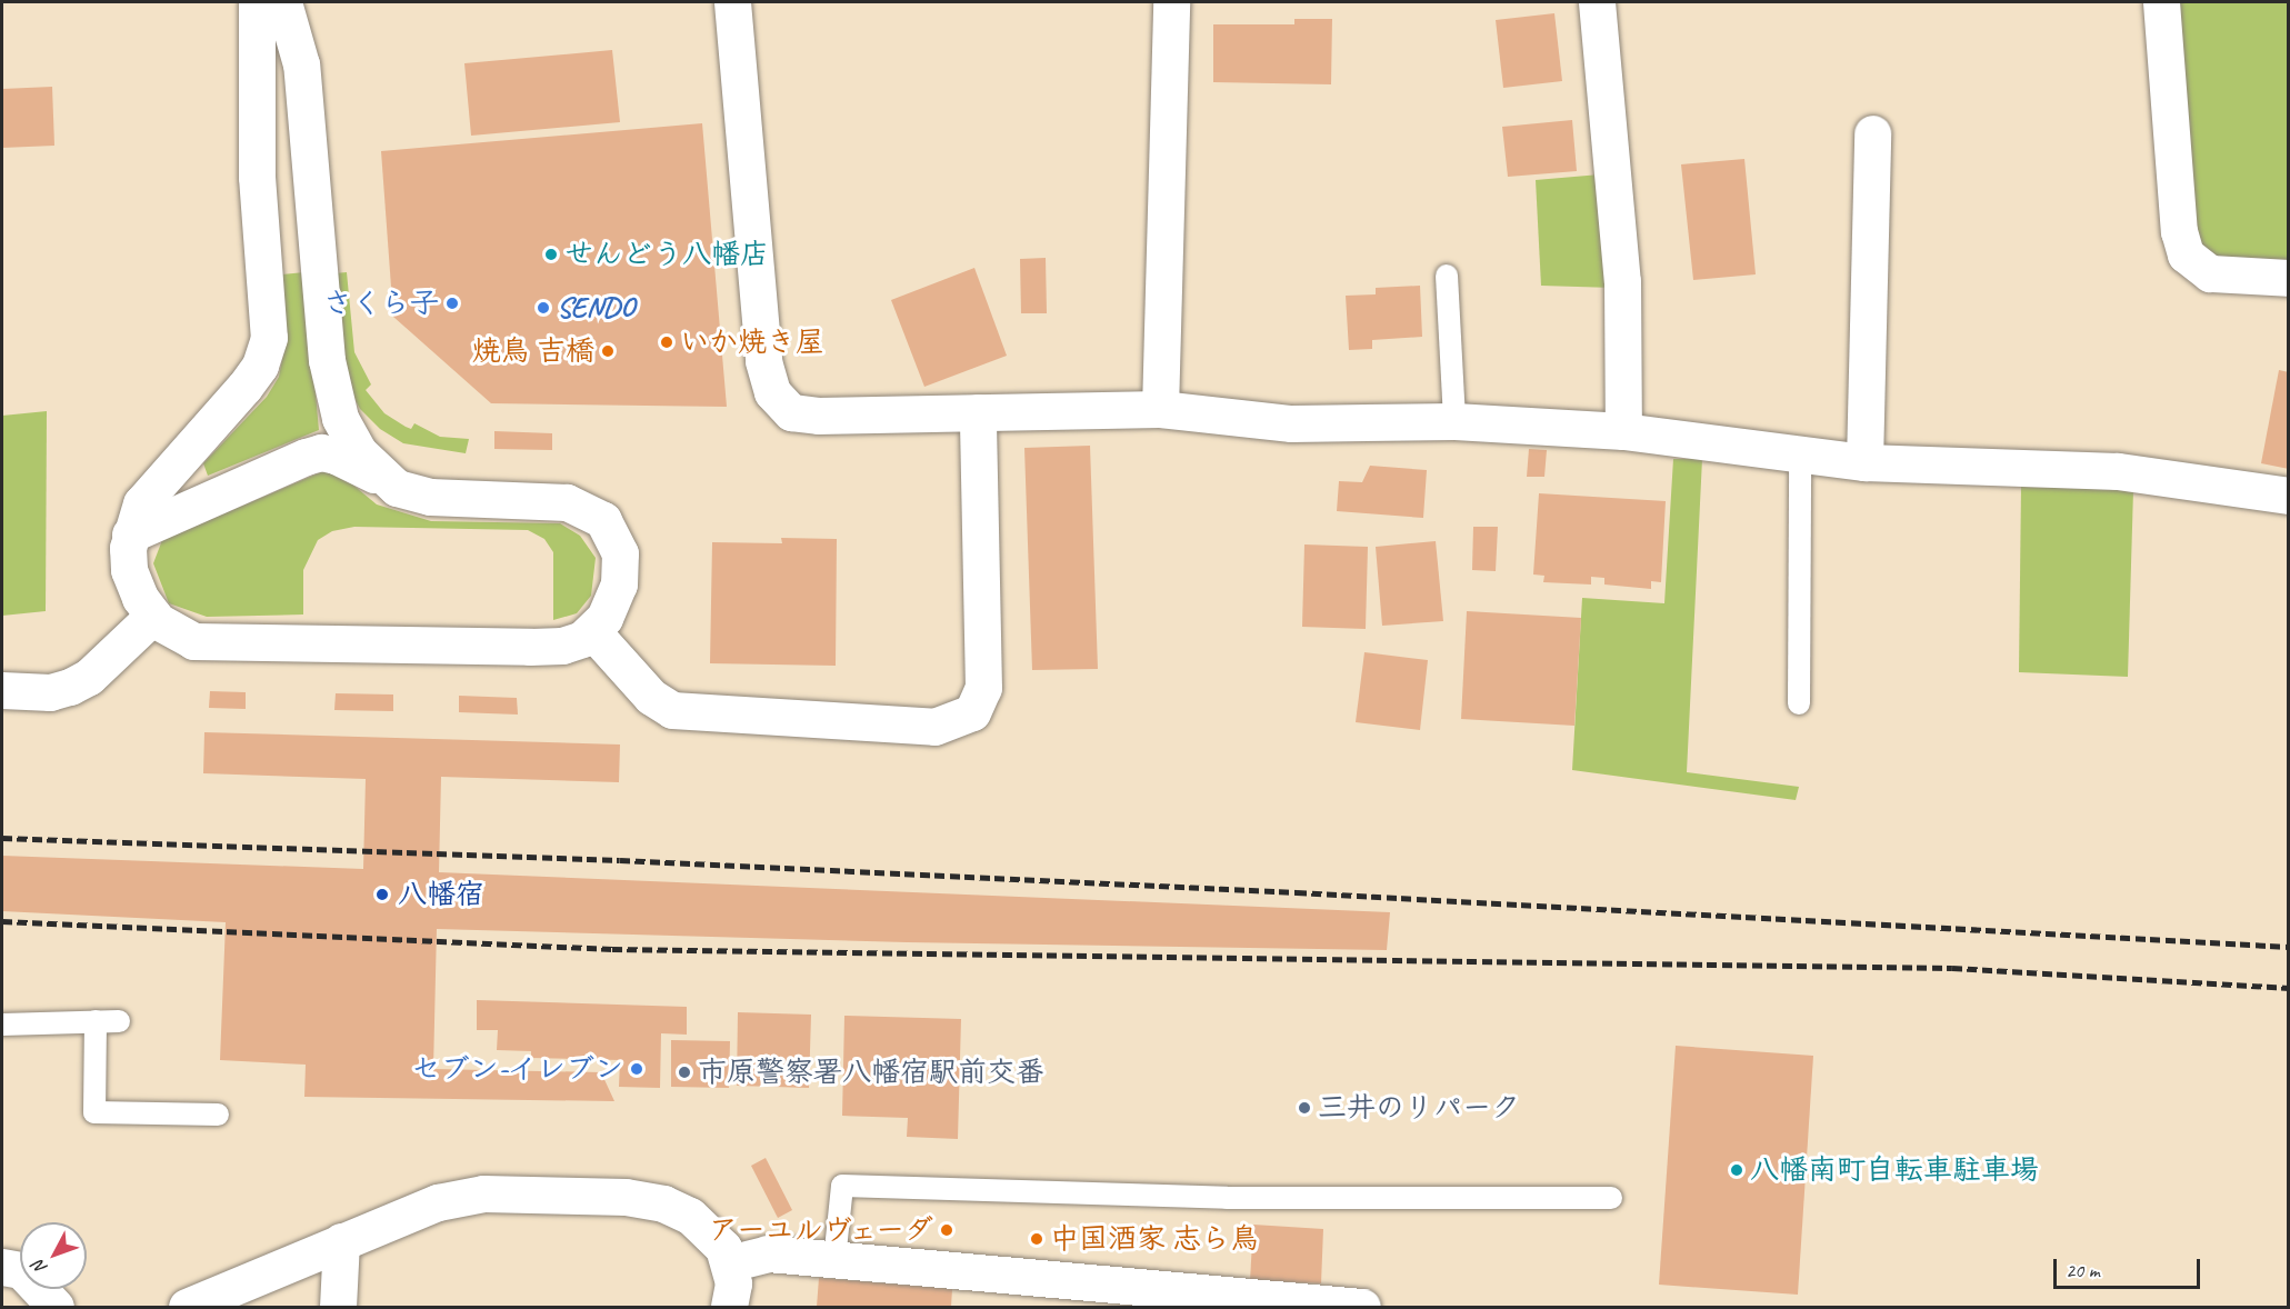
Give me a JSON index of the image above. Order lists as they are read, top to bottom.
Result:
{
  "places": [
    "せんどう八幡店",
    "さくら子",
    "SENDO",
    "いか焼き屋",
    "焼鳥 吉橋",
    "八幡宿",
    "セブン-イレブン",
    "市原警察署八幡宿駅前交番",
    "三井のリパーク",
    "八幡南町自転車駐車場",
    "アーユルヴェーダ",
    "中国酒家 志ら鳥"
  ],
  "scale_bar": "20 m",
  "north": "bottom left"
}
